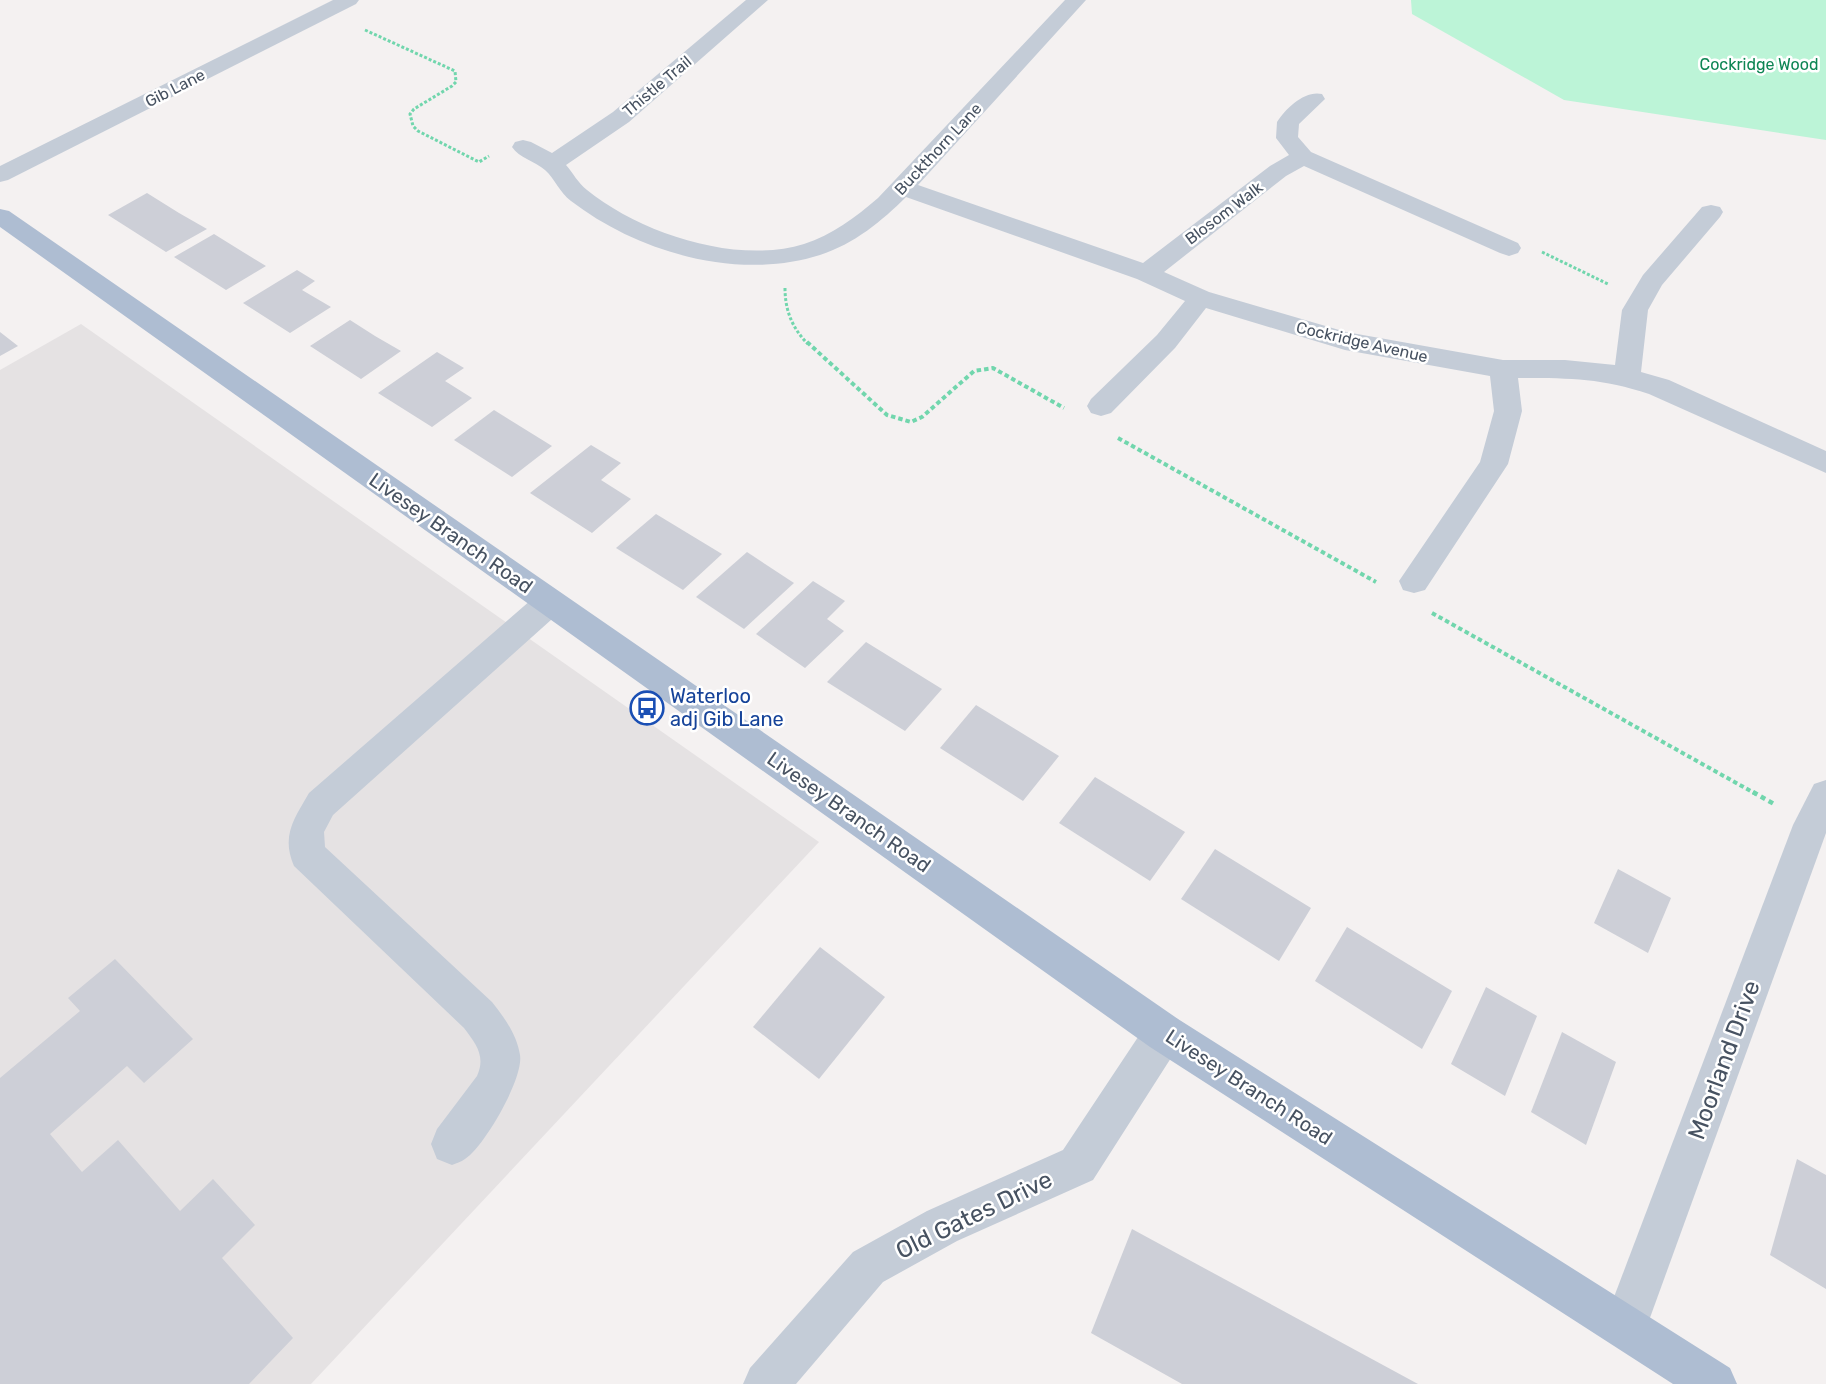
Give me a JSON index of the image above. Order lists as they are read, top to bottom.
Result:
{
  "streets": {
    "main road": ["Livesey Branch Road"],
    "street": [
      "Thistle Trail",
      "Gib Lane",
      "Buckthorn Lane",
      "Blosom Walk",
      "Cockridge Avenue",
      "Moorland Drive",
      "Old Gates Drive"
    ]
  },
  "crossings": [
    ["Thistle Trail", "Buckthorn Lane"],
    ["Buckthorn Lane", "Cockridge Avenue"],
    ["Blosom Walk", "Cockridge Avenue"],
    ["Livesey Branch Road", "Moorland Drive"],
    ["Livesey Branch Road", "Old Gates Drive"]
  ],
  "parks": ["Cockridge Wood"],
  "places": {
    "bus stop": ["Waterloo adj Gib Lane"]
  }
}
